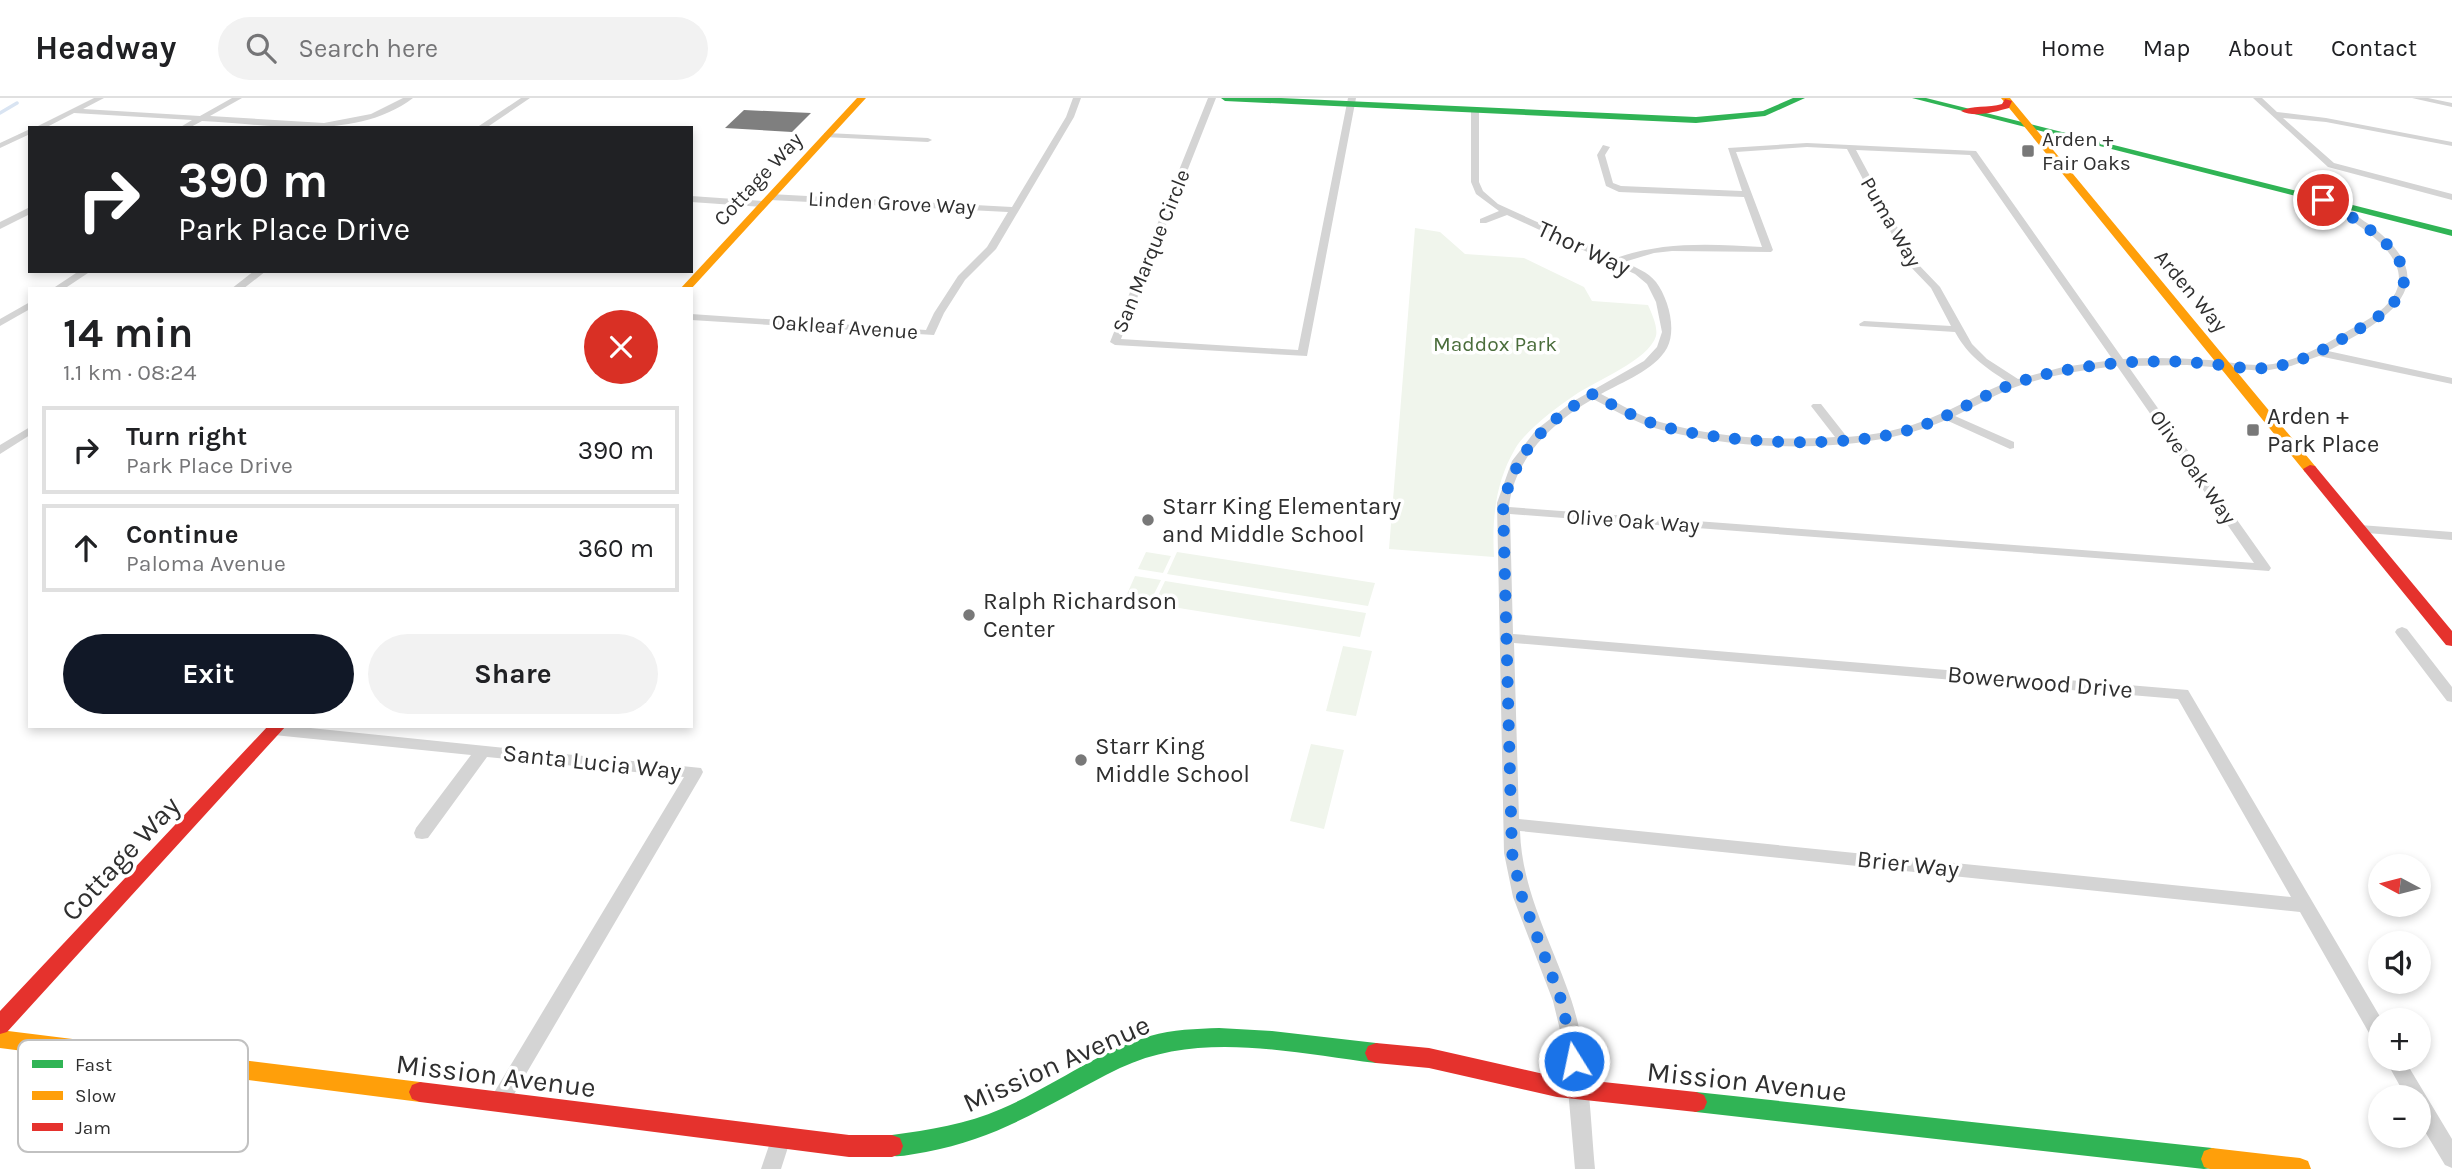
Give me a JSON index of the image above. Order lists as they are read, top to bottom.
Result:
{
  "streets": {
    "main road": ["Cottage Way", "Arden Way", "Mission Avenue"],
    "street": [
      "Linden Grove Way",
      "Puma Way",
      "Thor Way",
      "San Marque Circle",
      "Oakleaf Avenue",
      "Olive Oak Way",
      "Bowerwood Drive",
      "Santa Lucia Way",
      "Brier Way"
    ]
  },
  "crossings": [
    ["Cottage Way", "Linden Grove Way"],
    ["Cottage Way", "Santa Lucia Way"],
    ["Linden Grove Way", "Oakleaf Avenue"],
    ["Puma Way", "Olive Oak Way"],
    ["Thor Way", "Olive Oak Way"],
    ["Thor Way", "Bowerwood Drive"],
    ["Thor Way", "Brier Way"],
    ["Thor Way", "Mission Avenue"],
    ["Bowerwood Drive", "Brier Way"],
    ["Santa Lucia Way", "Mission Avenue"]
  ],
  "parks": ["Maddox Park"],
  "places": {
    "transit": ["Arden + Fair Oaks", "Arden + Park Place"],
    "other": ["Starr King Elementary and Middle School", "Ralph Richardson Center", "Starr King Middle School"]
  },
  "legend": ["Fast", "Slow", "Jam"],
  "north": "left",
  "page": {
    "header": "Headway",
    "search": "Search here",
    "nav": [
      "Home",
      "Map",
      "About",
      "Contact"
    ],
    "turn": ["390 m", "Park Place Drive"],
    "heading": ["14 min", "1.1 km · 08:24"],
    "list": [
      {
        "name": "Turn right",
        "note": "Park Place Drive",
        "value": "390 m"
      },
      {
        "name": "Continue",
        "note": "Paloma Avenue",
        "value": "360 m"
      }
    ],
    "buttons": ["Exit", "Share"],
    "map_buttons": ["+", "−"]
  }
}
